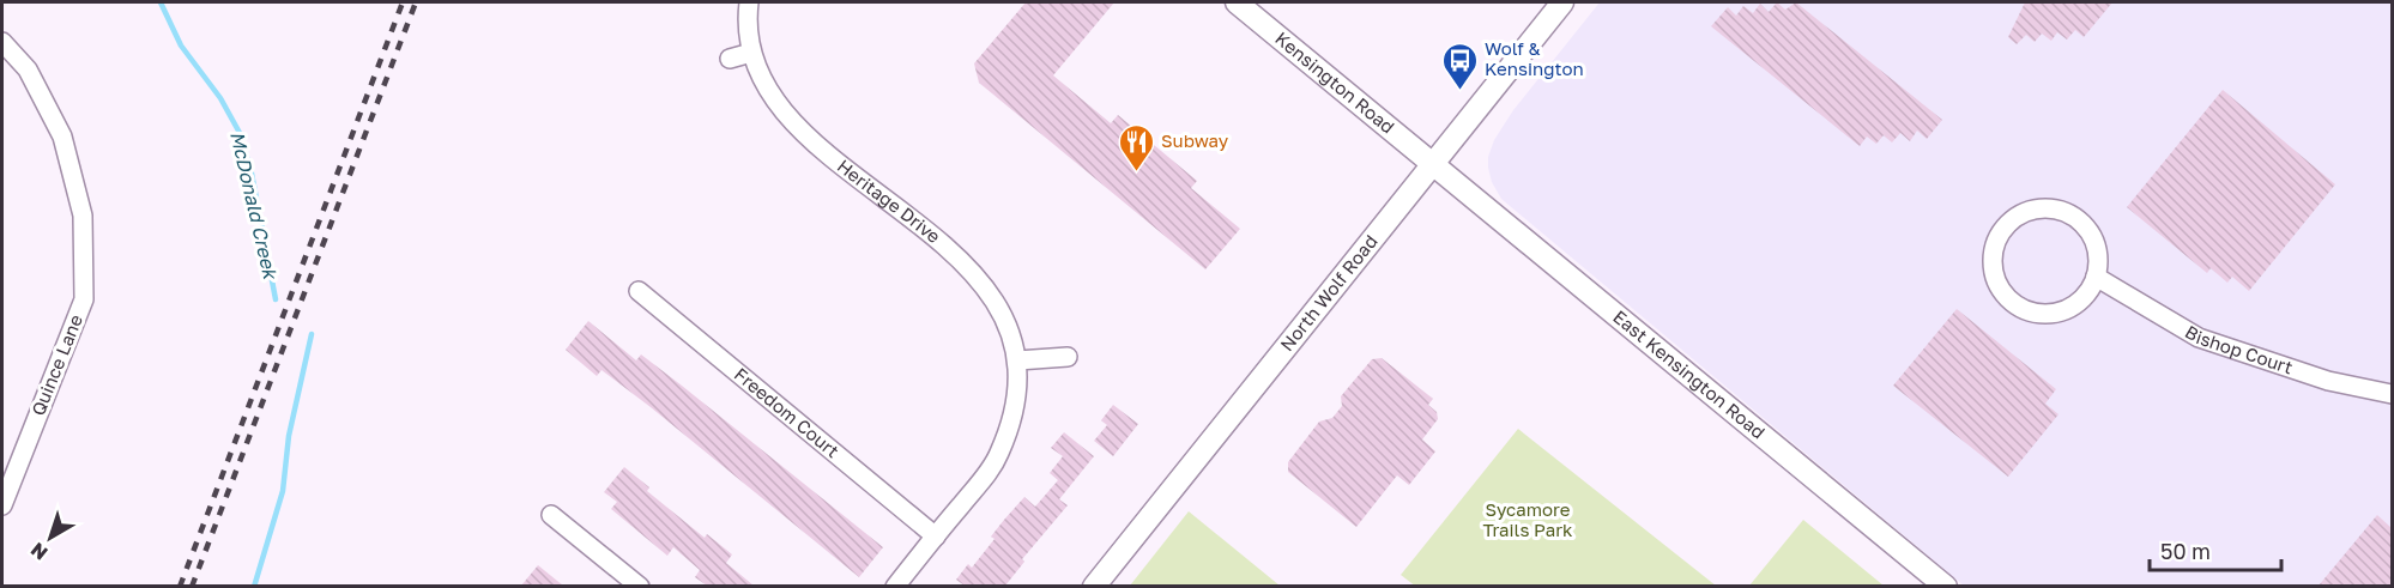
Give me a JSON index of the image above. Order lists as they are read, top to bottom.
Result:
{
  "streets": {
    "main road": ["Kensington Road", "North Wolf Road", "East Kensington Road"],
    "street": [
      "Heritage Drive",
      "Bishop Court",
      "Quince Lane",
      "Freedom Court"
    ]
  },
  "crossings": [
    ["Kensington Road", "North Wolf Road"],
    ["Kensington Road", "East Kensington Road"],
    ["Heritage Drive", "Freedom Court"],
    ["North Wolf Road", "East Kensington Road"]
  ],
  "water": ["McDonald Creek"],
  "parks": ["Sycamore Trails Park"],
  "places": {
    "bus stop": ["Wolf & Kensington"],
    "restaurant": ["Subway"]
  },
  "scale_bar": "50 m",
  "north": "bottom left"
}
